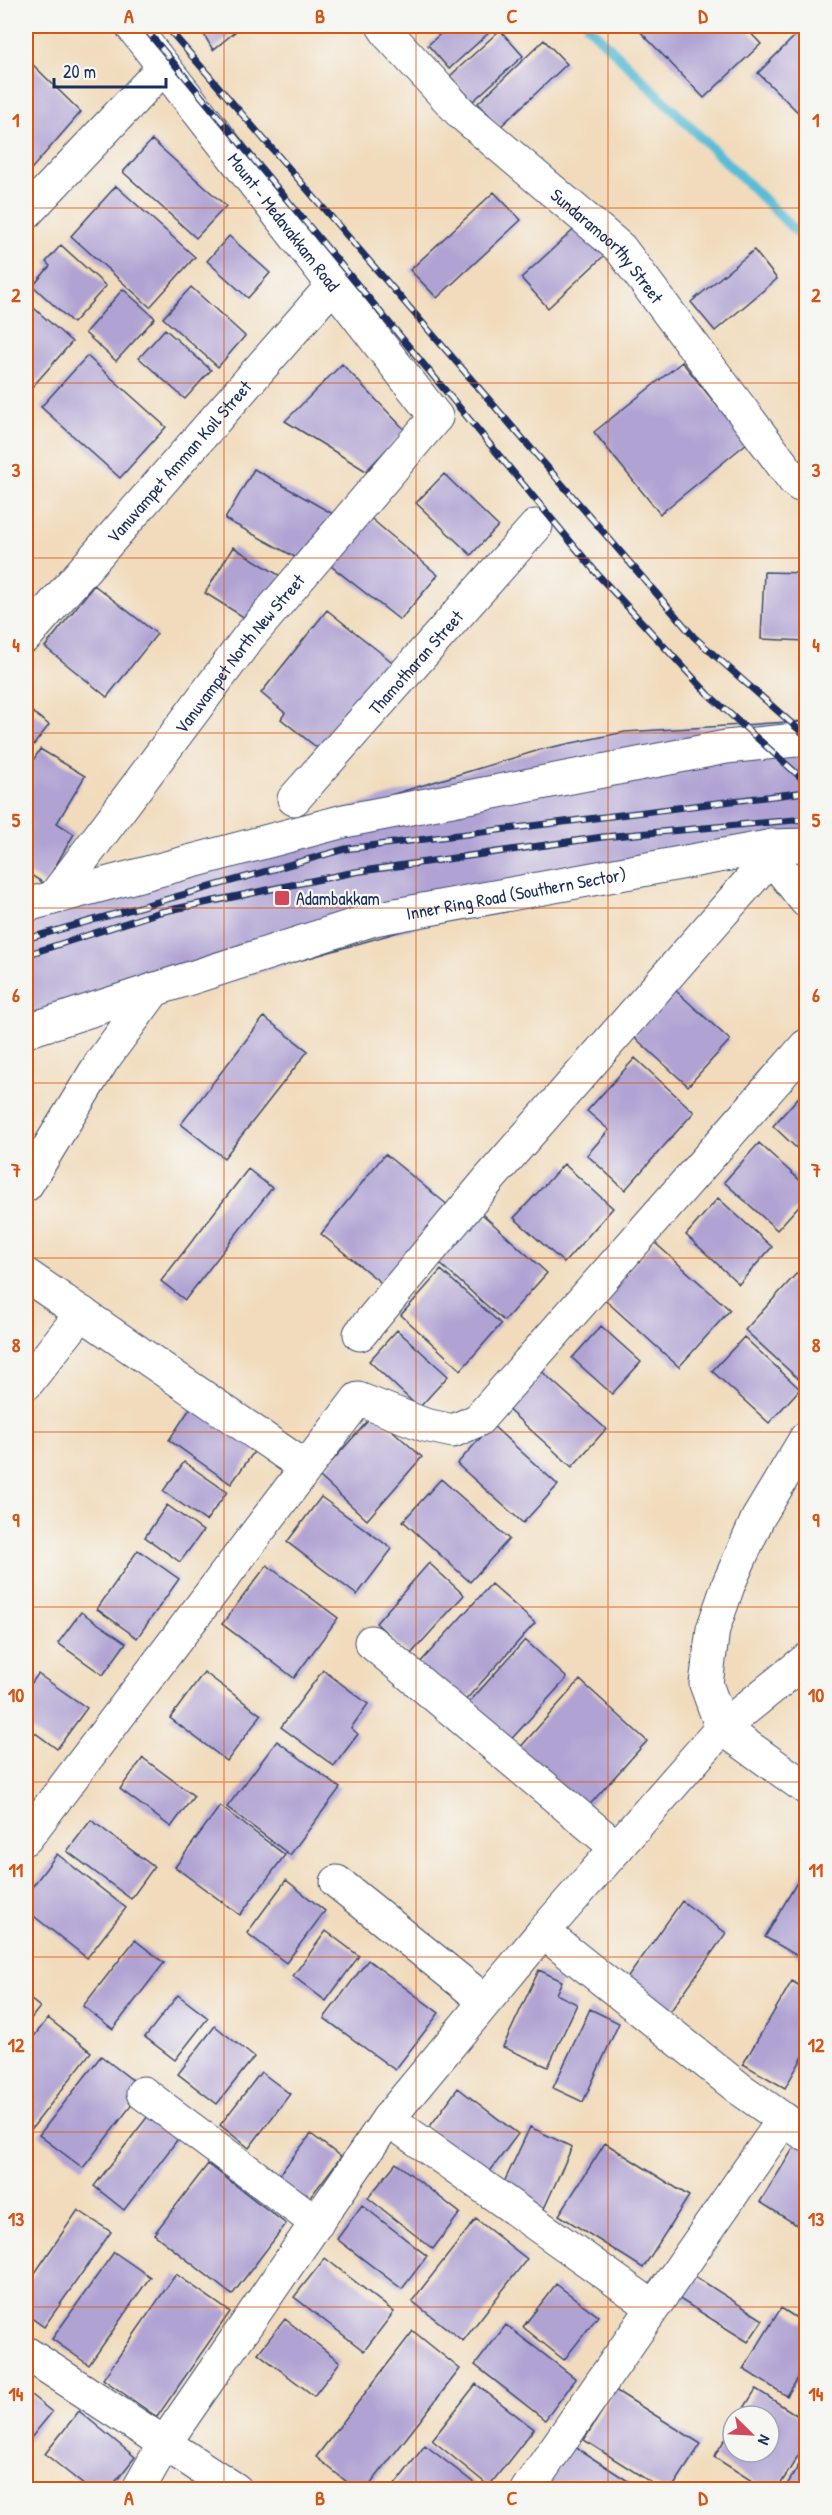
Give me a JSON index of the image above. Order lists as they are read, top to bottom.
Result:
{
  "streets": {
    "street": [
      "Mount - Medavakkam Road",
      "Sundaramoorthy Street",
      "Vanuvampet Amman Koil Street",
      "Vanuvampet North New Street",
      "Thamotharan Street",
      "Inner Ring Road (Southern Sector)"
    ]
  },
  "crossings": [
    ["Mount - Medavakkam Road", "Vanuvampet Amman Koil Street"],
    ["Mount - Medavakkam Road", "Vanuvampet North New Street"]
  ],
  "places": {
    "transit": ["Adambakkam"]
  },
  "scale_bar": "20 m",
  "north": "bottom right",
  "grid": {
    "columns": [
      "A",
      "B",
      "C",
      "D"
    ],
    "rows": [
      "1",
      "2",
      "3",
      "4",
      "5",
      "6",
      "7",
      "8",
      "9",
      "10",
      "11",
      "12",
      "13",
      "14"
    ]
  }
}
